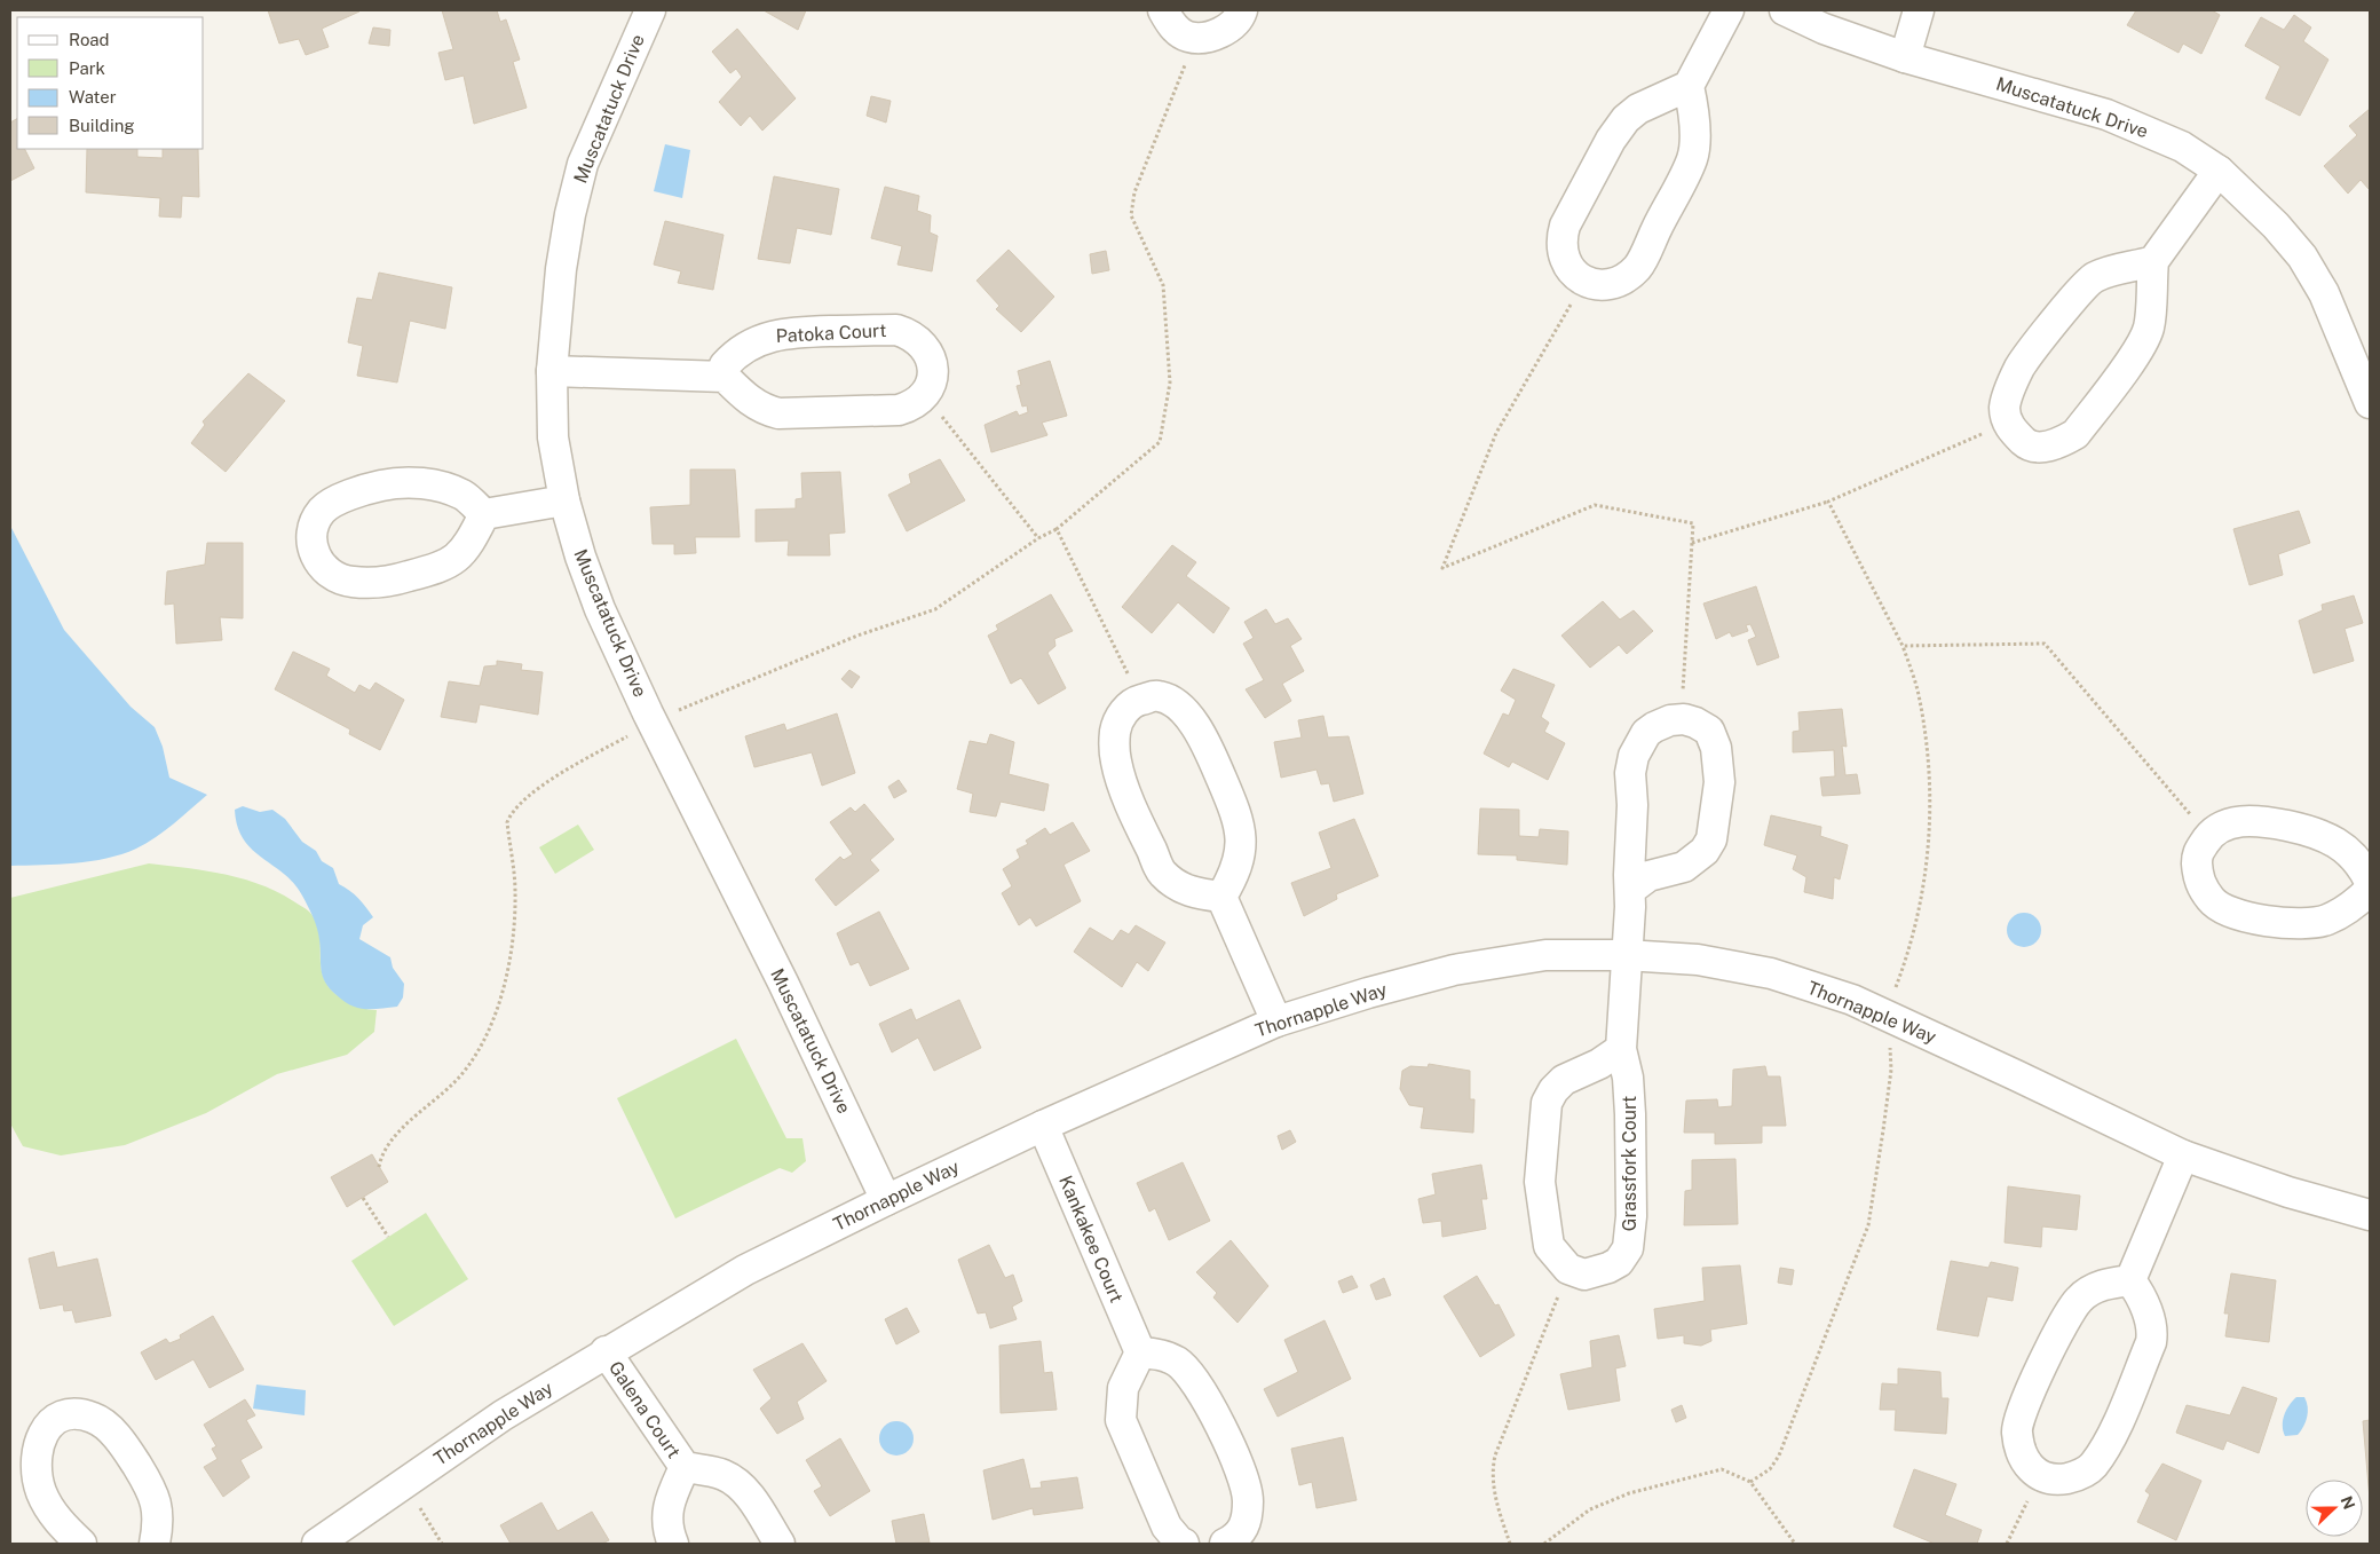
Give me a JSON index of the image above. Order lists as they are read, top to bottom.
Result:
{
  "streets": {
    "street": [
      "Muscatatuck Drive",
      "Patoka Court",
      "Thornapple Way",
      "Grassfork Court",
      "Kankakee Court",
      "Galena Court"
    ]
  },
  "crossings": [
    ["Muscatatuck Drive", "Thornapple Way"],
    ["Thornapple Way", "Grassfork Court"],
    ["Thornapple Way", "Kankakee Court"],
    ["Thornapple Way", "Galena Court"]
  ],
  "legend": [
    "Road",
    "Park",
    "Water",
    "Building"
  ],
  "north": "right"
}
